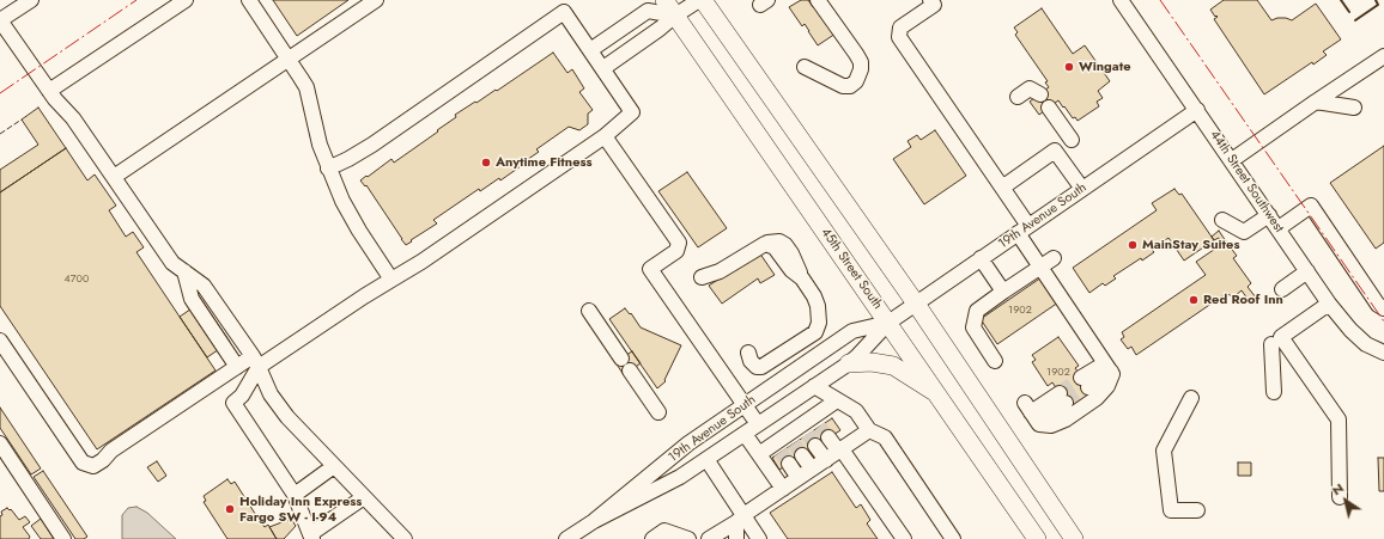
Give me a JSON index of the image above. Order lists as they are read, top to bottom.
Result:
{
  "streets": {
    "main road": ["45th Street South"],
    "street": ["44th Street Southwest", "19th Avenue South"]
  },
  "crossings": [
    ["44th Street Southwest", "19th Avenue South"],
    ["19th Avenue South", "45th Street South"]
  ],
  "places": [
    "Wingate",
    "Anytime Fitness",
    "MainStay Suites",
    "Red Roof Inn",
    "Holiday Inn Express Fargo SW - I-94"
  ],
  "house_numbers": ["4700", "1902", "1902"],
  "north": "top left"
}
